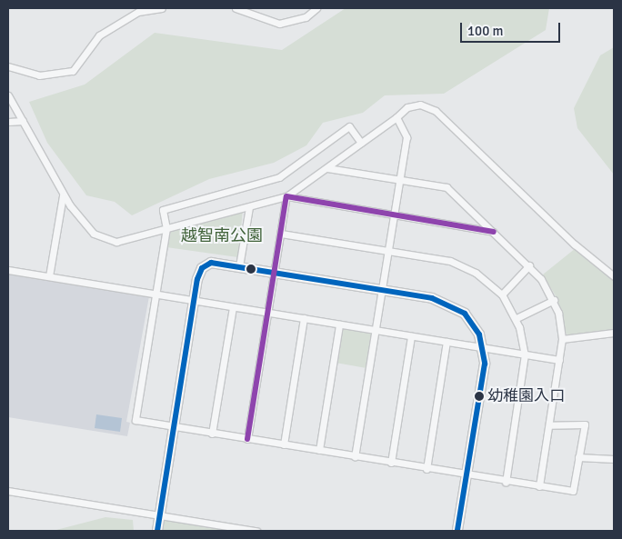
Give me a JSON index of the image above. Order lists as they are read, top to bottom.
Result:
{
  "parks": ["越智南公園"],
  "places": ["幼稚園入口"],
  "scale_bar": "100 m"
}
